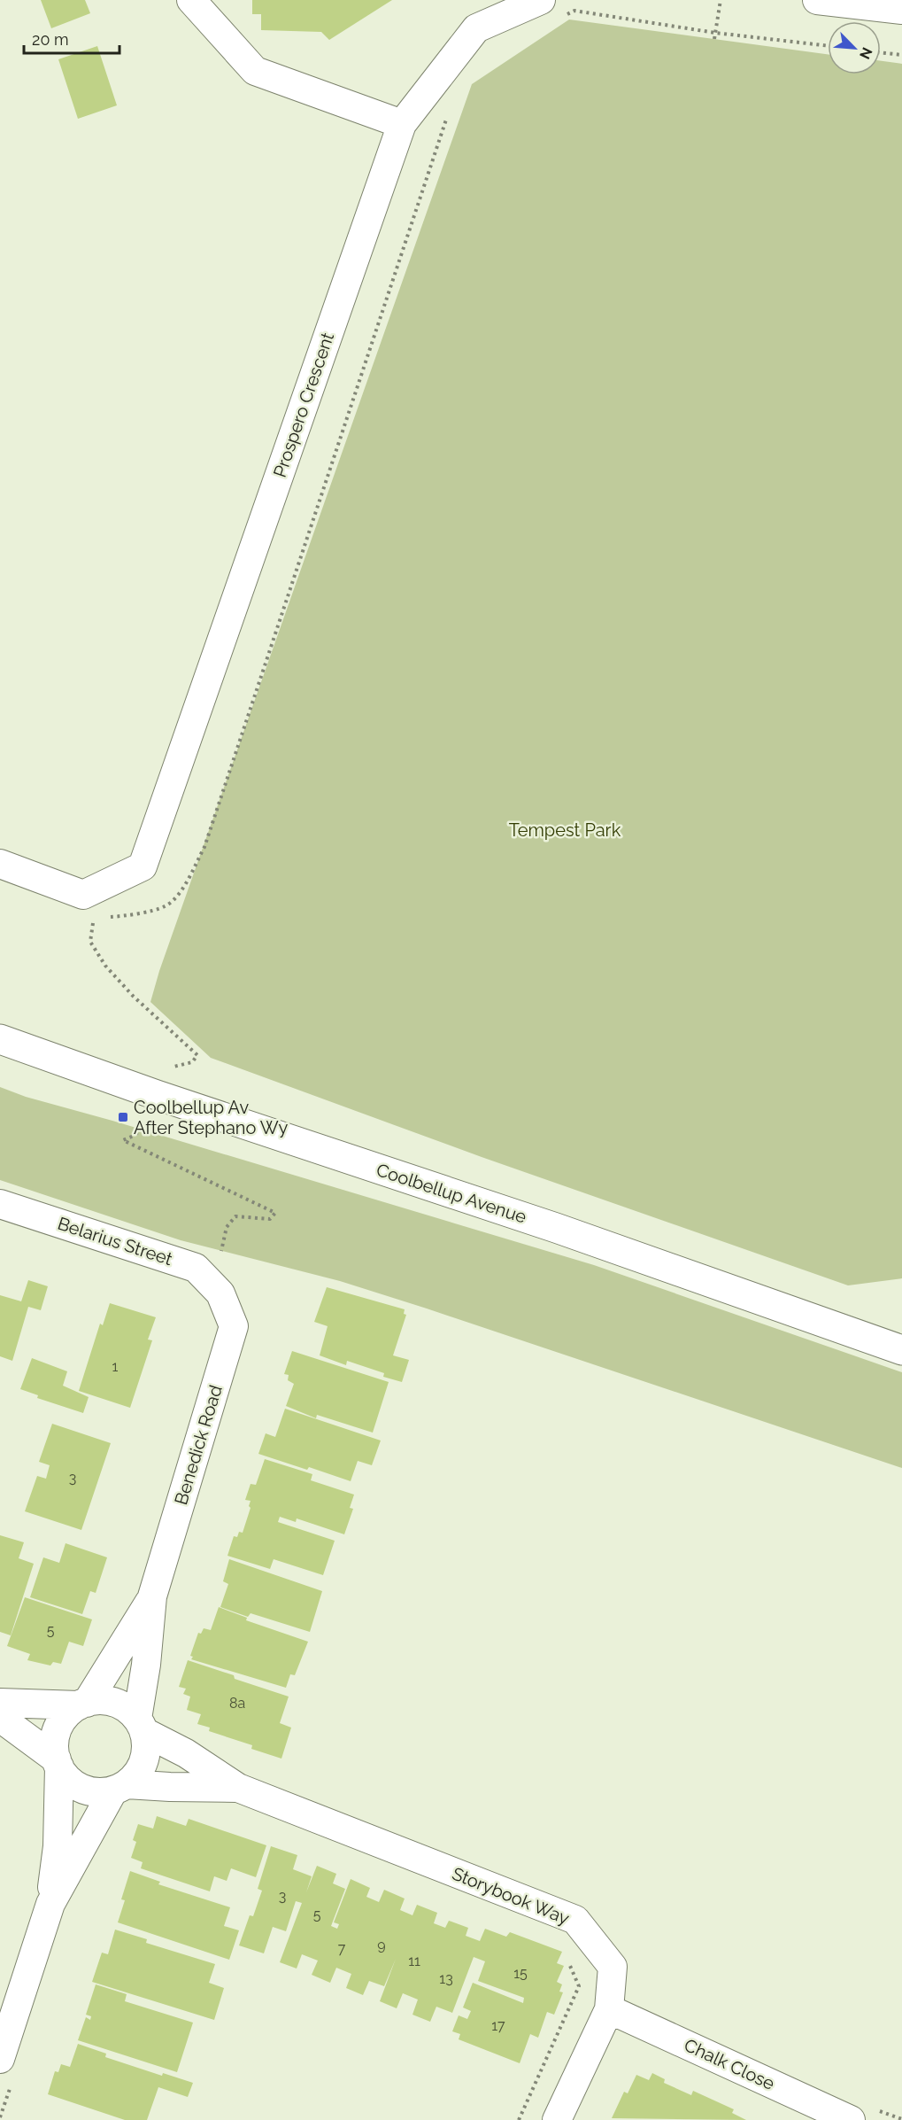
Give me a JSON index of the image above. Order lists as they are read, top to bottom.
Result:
{
  "streets": {
    "street": [
      "Prospero Crescent",
      "Coolbellup Avenue",
      "Belarius Street",
      "Benedick Road",
      "Storybook Way",
      "Chalk Close"
    ]
  },
  "crossings": [
    ["Belarius Street", "Benedick Road"],
    ["Storybook Way", "Chalk Close"]
  ],
  "parks": ["Tempest Park"],
  "places": {
    "transit": ["Coolbellup Av After Stephano Wy"]
  },
  "house_numbers": [
    "1",
    "3",
    "5",
    "8a",
    "3",
    "5",
    "9",
    "7",
    "11",
    "15",
    "13",
    "17"
  ],
  "scale_bar": "20 m",
  "north": "bottom right"
}
